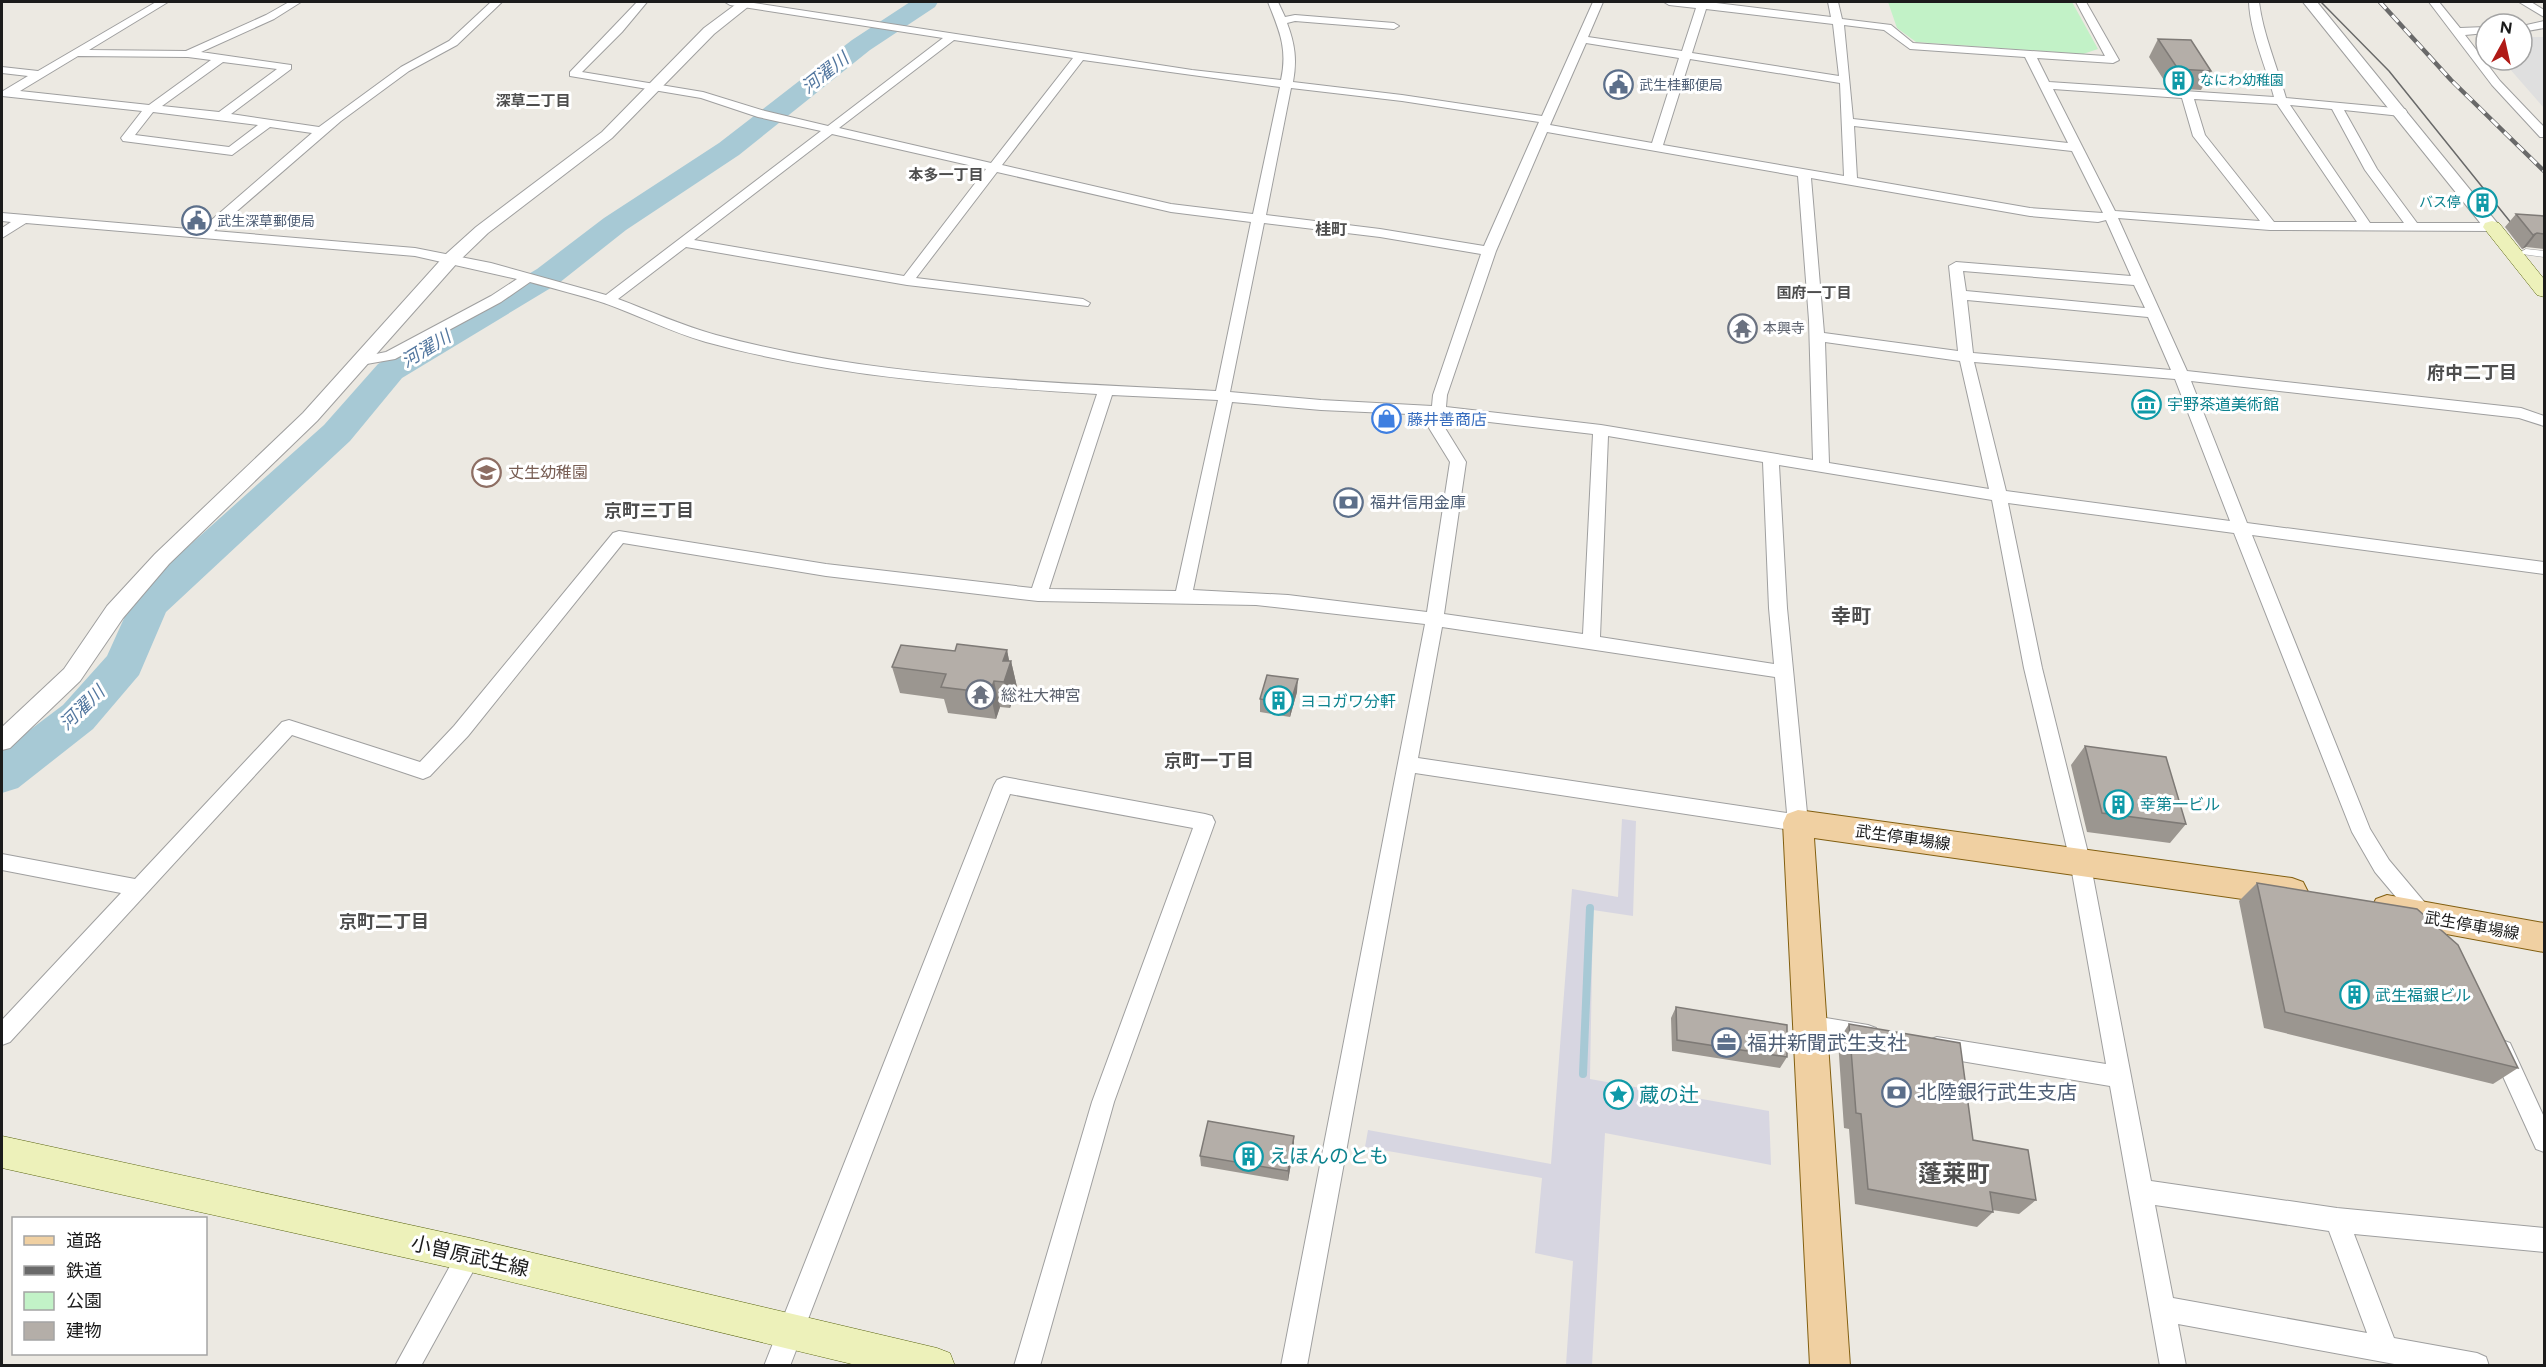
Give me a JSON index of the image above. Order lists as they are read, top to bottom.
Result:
{
  "streets": {
    "main road": ["武生停車場線", "小曽原武生線"]
  },
  "districts": [
    "深草二丁目",
    "本多一丁目",
    "桂町",
    "国府一丁目",
    "府中二丁目",
    "京町三丁目",
    "幸町",
    "京町一丁目",
    "京町二丁目",
    "蓬莱町"
  ],
  "water": ["河濯川"],
  "places": {
    "building": [
      "なにわ幼稚園",
      "バス停",
      "ヨコガワ分軒",
      "幸第一ビル",
      "武生福銀ビル",
      "えほんのとも"
    ],
    "public building": ["武生桂郵便局", "武生深草郵便局"],
    "temple": ["本興寺", "総社大神宮"],
    "museum": ["宇野茶道美術館"],
    "shop": ["藤井善商店"],
    "school or university": ["丈生幼稚園"],
    "bank": ["福井信用金庫", "北陸銀行武生支店"],
    "office": ["福井新聞武生支社"],
    "place": ["蔵の辻"]
  },
  "legend": [
    "道路",
    "鉄道",
    "公園",
    "建物"
  ],
  "north": "top"
}
